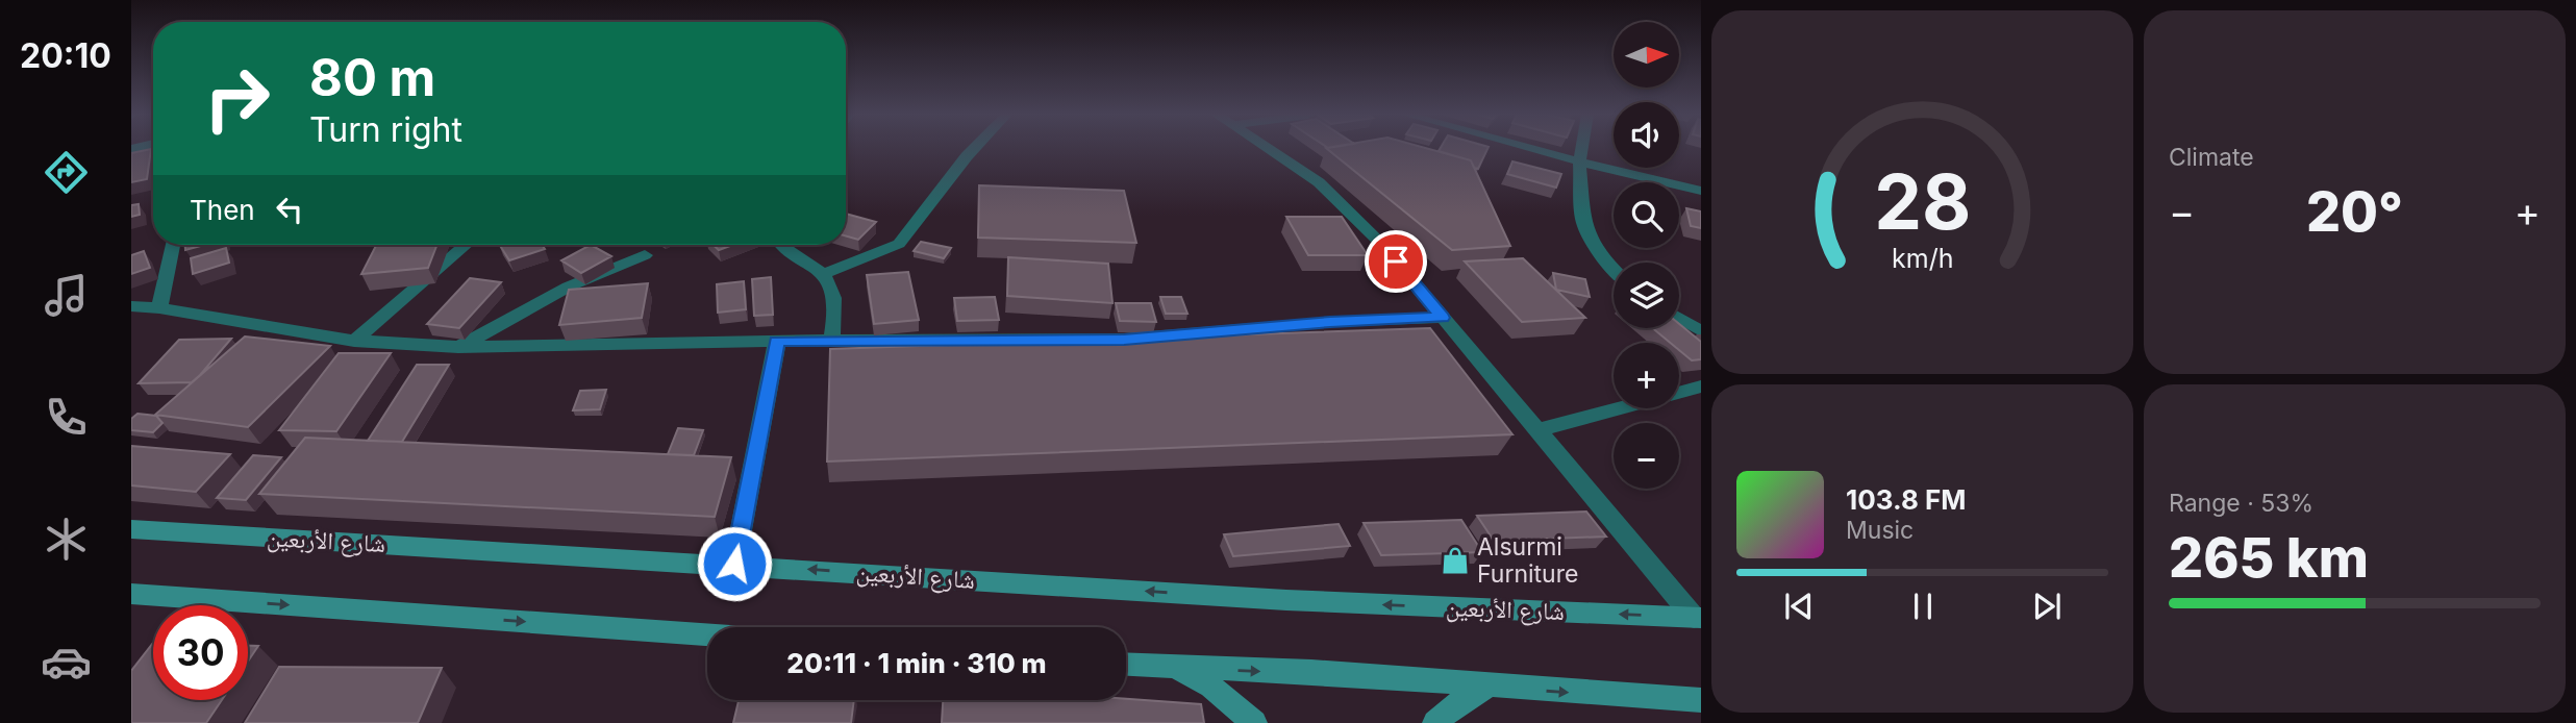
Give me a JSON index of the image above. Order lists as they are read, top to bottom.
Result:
{
  "streets": {
    "main road": ["شارع الأربعين"]
  },
  "places": {
    "shop": ["Alsurmi Furniture"]
  },
  "north": "right",
  "page": {
    "tabs": "20:10",
    "tile": [
      "Climate",
      ["Range · 53%", "265 km"]
    ],
    "map_buttons": ["+", "−"],
    "turn": ["80 m", "Turn right"],
    "then": "Then",
    "heat": ["−", "20°", "+"],
    "song": ["103.8 FM", "Music"],
    "limit": "30",
    "trip": "20:11 · 1 min · 310 m",
    "gauge": ["28", "km/h"]
  }
}
